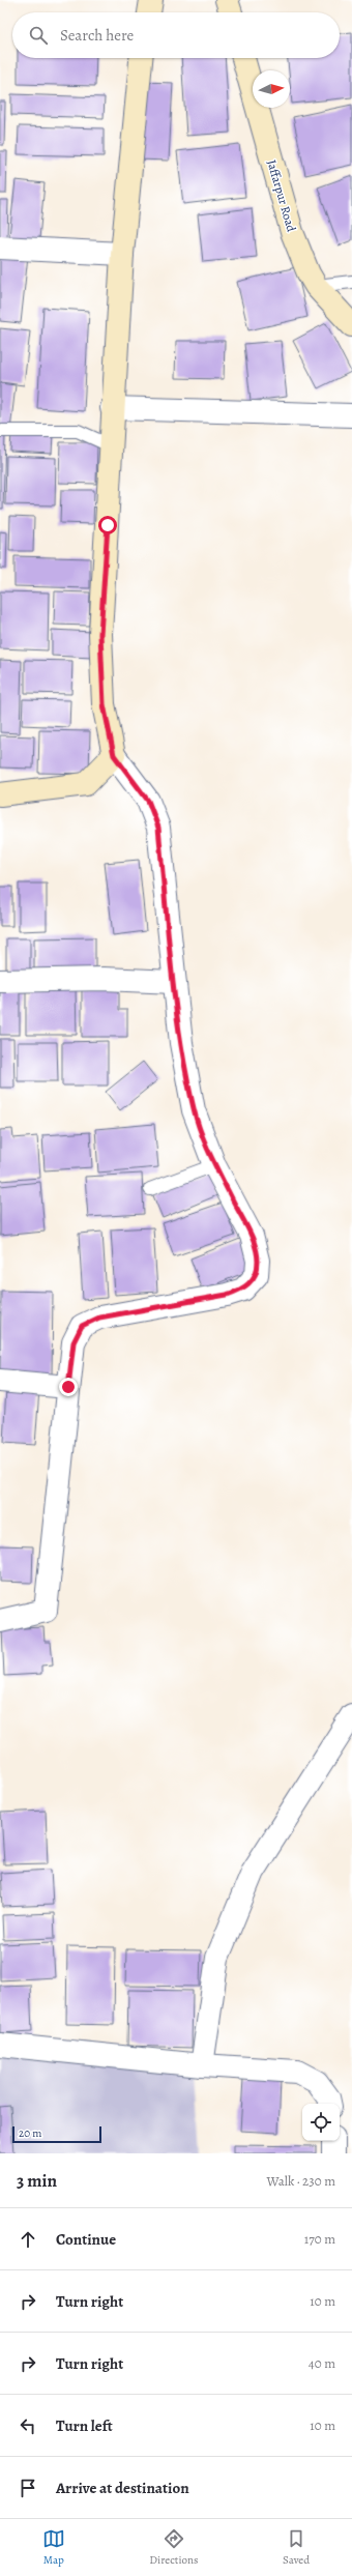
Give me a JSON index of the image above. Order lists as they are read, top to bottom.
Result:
{
  "streets": {
    "street": ["Jaffarpur Road"]
  },
  "scale_bar": "20 m",
  "north": "right",
  "page": {
    "search": "Search here",
    "scale": "20 m",
    "heading": ["3 min", "Walk · 230 m"],
    "list": [
      ["Continue", "170 m"],
      ["Turn right", "10 m"],
      ["Turn right", "40 m"],
      ["Turn left", "10 m"],
      "Arrive at destination"
    ],
    "nav": ["Map", "Directions", "Saved"]
  }
}
